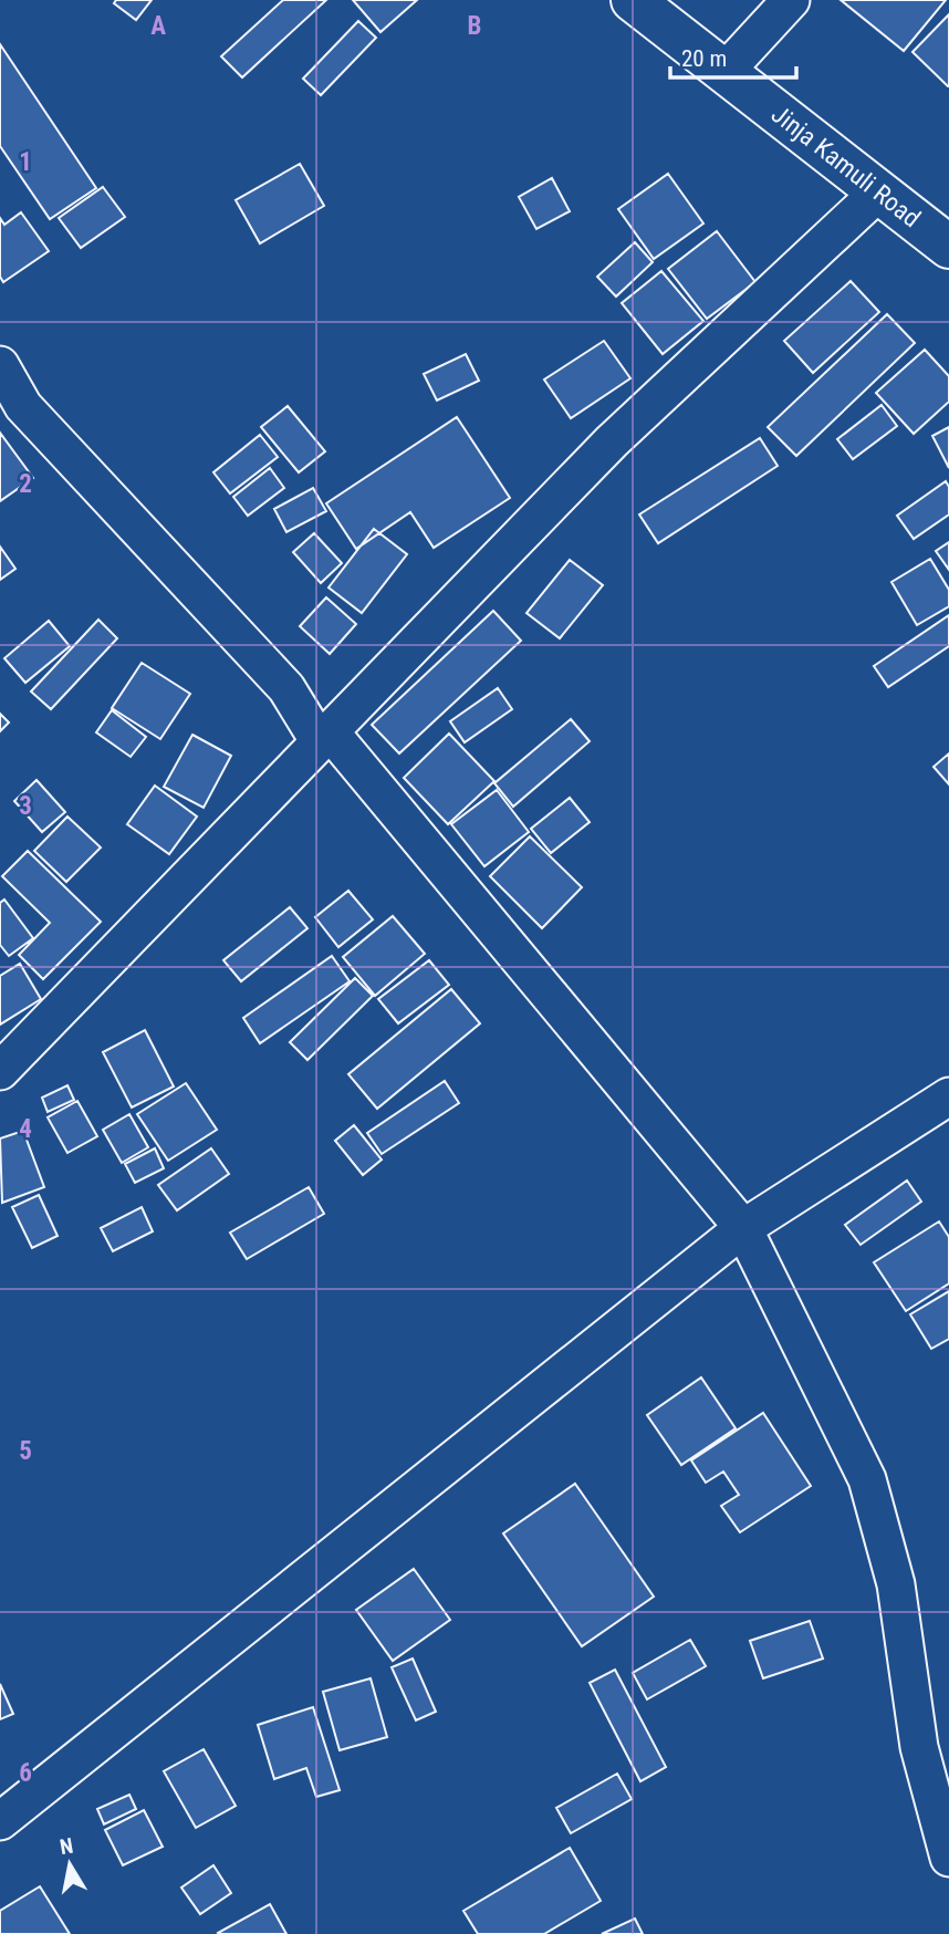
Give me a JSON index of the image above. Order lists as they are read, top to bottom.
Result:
{
  "streets": {
    "main road": ["Jinja Kamuli Road"]
  },
  "scale_bar": "20 m",
  "north": "top",
  "grid": {
    "columns": ["A", "B"],
    "rows": [
      "1",
      "2",
      "3",
      "4",
      "5",
      "6"
    ]
  }
}
